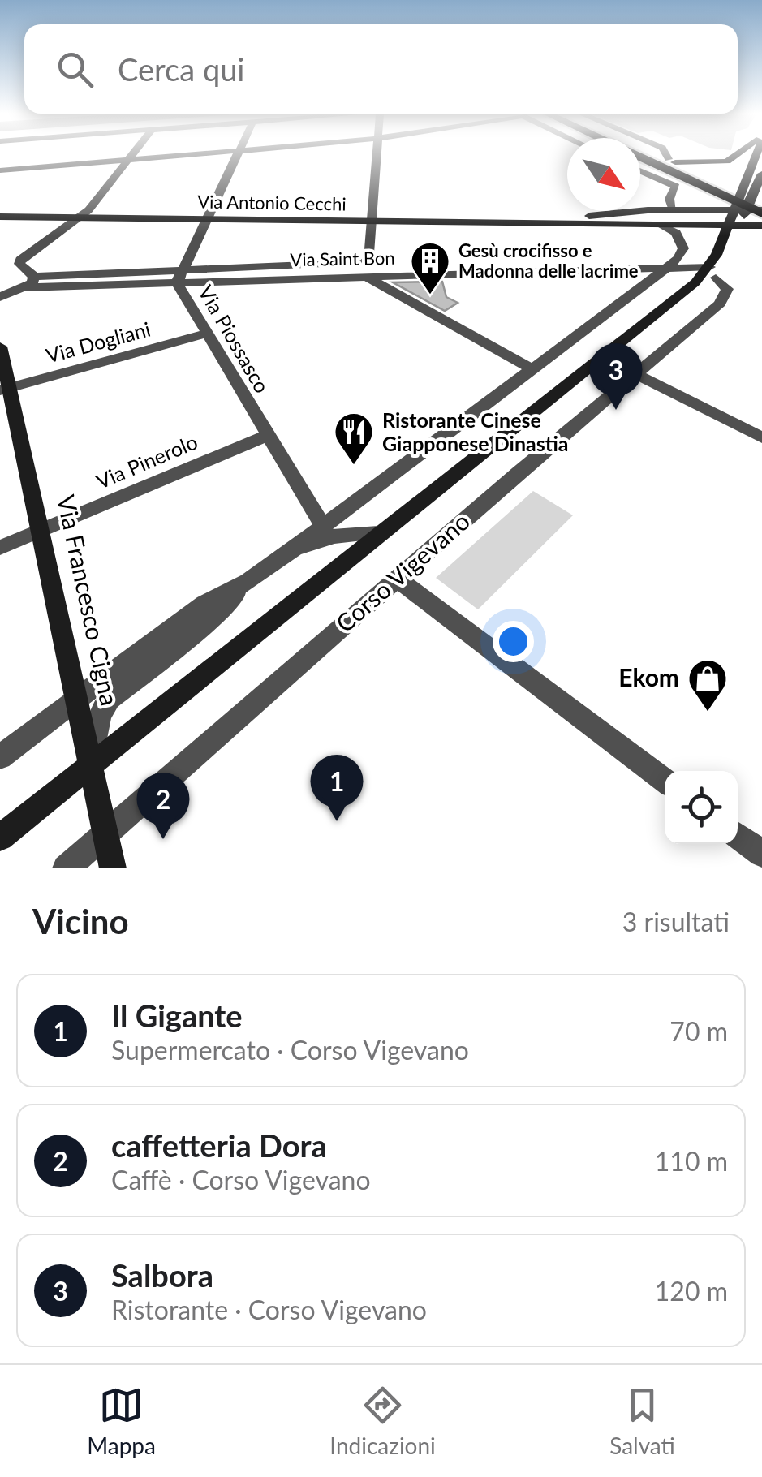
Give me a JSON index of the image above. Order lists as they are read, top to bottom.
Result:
{
  "streets": {
    "street": [
      "Via Antonio Cecchi",
      "Via Saint Bon",
      "Via Piossasco",
      "Via Dogliani",
      "Via Pinerolo",
      "Corso Vigevano",
      "Via Francesco Cigna"
    ]
  },
  "crossings": [
    ["Via Antonio Cecchi", "Via Piossasco"],
    ["Via Antonio Cecchi", "Corso Vigevano"],
    ["Via Saint Bon", "Via Piossasco"],
    ["Via Saint Bon", "Corso Vigevano"],
    ["Via Piossasco", "Via Dogliani"],
    ["Via Piossasco", "Via Pinerolo"],
    ["Via Dogliani", "Via Francesco Cigna"],
    ["Via Pinerolo", "Via Francesco Cigna"],
    ["Corso Vigevano", "Via Francesco Cigna"]
  ],
  "places": {
    "building": ["Gesù crocifisso e Madonna delle lacrime"],
    "restaurant": ["Ristorante Cinese Giapponese Dinastia"],
    "shop": ["Ekom"]
  },
  "north": "bottom right",
  "page": {
    "search": "Cerca qui",
    "pins": ["3", "1", "2"],
    "heading": ["Vicino", "3 risultati"],
    "list": [
      {
        "mark": "1",
        "name": "Il Gigante",
        "note": "Supermercato · Corso Vigevano",
        "value": "70 m"
      },
      {
        "mark": "2",
        "name": "caffetteria Dora",
        "note": "Caffè · Corso Vigevano",
        "value": "110 m"
      },
      {
        "mark": "3",
        "name": "Salbora",
        "note": "Ristorante · Corso Vigevano",
        "value": "120 m"
      }
    ],
    "nav": ["Mappa", "Indicazioni", "Salvati"]
  }
}
